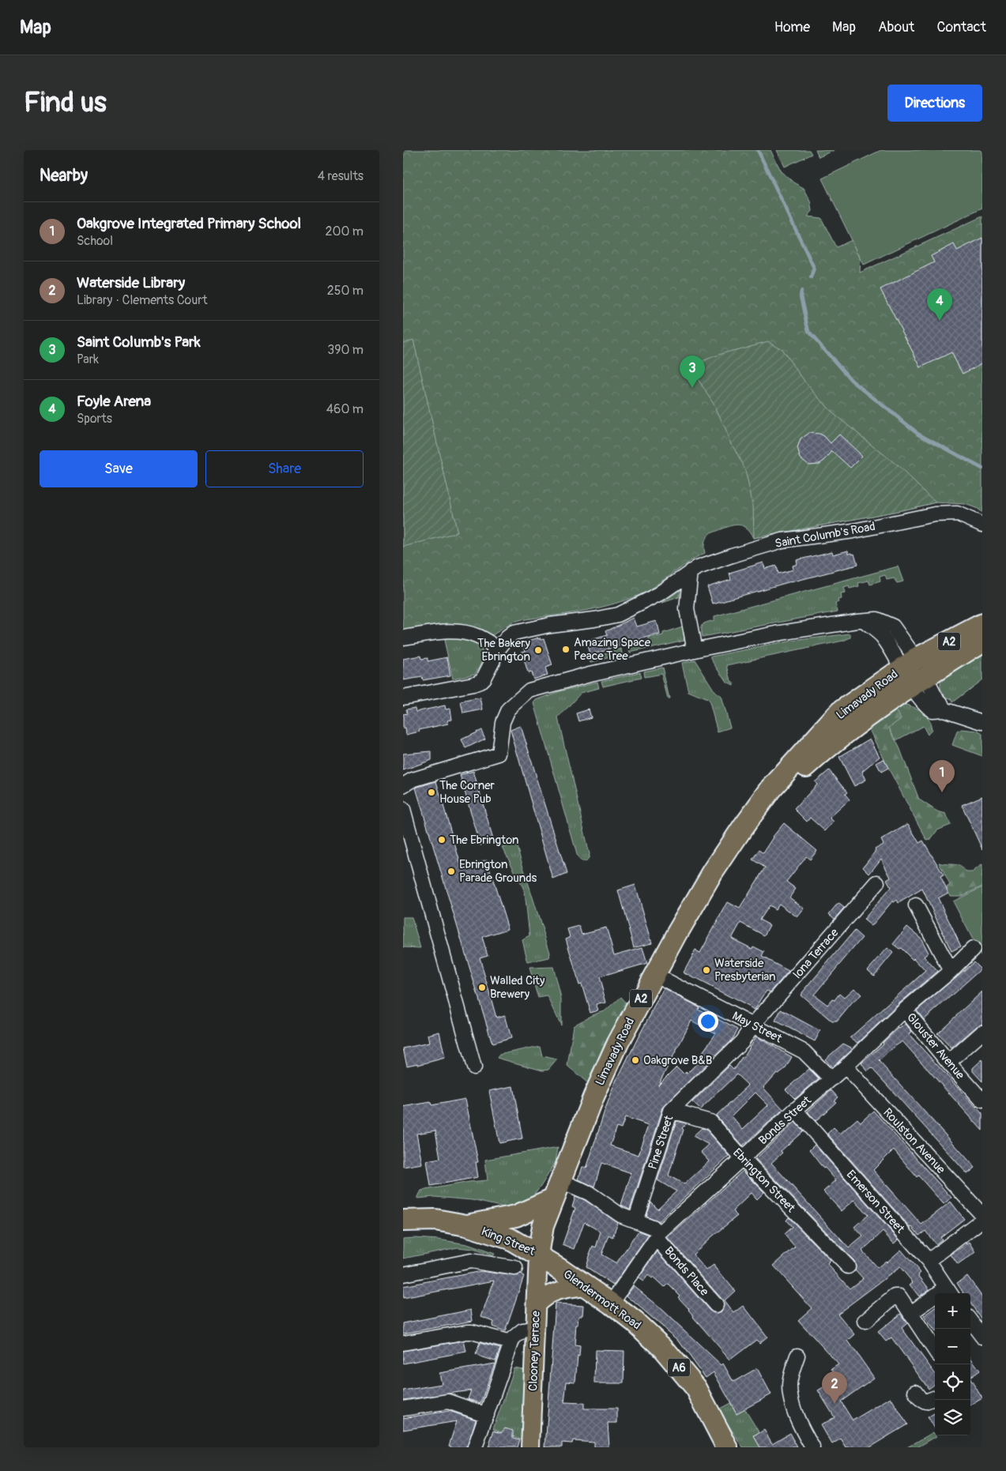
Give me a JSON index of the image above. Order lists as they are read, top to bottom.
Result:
{
  "streets": {
    "highway": [
      "A2",
      "Limavady Road",
      "King Street",
      "Glendermott Road",
      "A6"
    ],
    "main road": ["Clooney Terrace"],
    "street": [
      "Saint Columb's Road",
      "Iona Terrace",
      "May Street",
      "Glouster Avenue",
      "Bonds Street",
      "Roulston Avenue",
      "Pine Street",
      "Ebrington Street",
      "Emerson Street",
      "Bonds Place"
    ]
  },
  "crossings": [
    ["Limavady Road", "May Street"],
    ["Limavady Road", "King Street"],
    ["Limavady Road", "Bonds Place"],
    ["Iona Terrace", "May Street"],
    ["Iona Terrace", "Pine Street"],
    ["May Street", "Bonds Street"],
    ["May Street", "Pine Street"],
    ["Glouster Avenue", "Bonds Street"],
    ["Bonds Street", "Roulston Avenue"],
    ["Bonds Street", "Ebrington Street"],
    ["Bonds Street", "Emerson Street"],
    ["Bonds Street", "Bonds Place"],
    ["Bonds Street", "Glendermott Road"],
    ["Pine Street", "Ebrington Street"],
    ["Pine Street", "Bonds Place"],
    ["King Street", "Bonds Place"],
    ["King Street", "Glendermott Road"],
    ["King Street", "Clooney Terrace"],
    ["Glendermott Road", "Clooney Terrace"]
  ],
  "places": [
    "Amazing Space Peace Tree",
    "The Bakery Ebrington",
    "The Corner House Pub",
    "The Ebrington",
    "Ebrington Parade Grounds",
    "Waterside Presbyterian",
    "Walled City Brewery",
    "Oakgrove B&B"
  ],
  "page": {
    "header": "Map",
    "nav": [
      "Home",
      "Map",
      "About",
      "Contact"
    ],
    "buttons": [
      "Directions",
      ["Save", "Share"]
    ],
    "title": "Find us",
    "heading": ["Nearby", "4 results"],
    "list": [
      {
        "mark": "1",
        "name": "Oakgrove Integrated Primary School",
        "note": "School",
        "value": "200 m"
      },
      {
        "mark": "2",
        "name": "Waterside Library",
        "note": "Library · Clements Court",
        "value": "250 m"
      },
      {
        "mark": "3",
        "name": "Saint Columb's Park",
        "note": "Park",
        "value": "390 m"
      },
      {
        "mark": "4",
        "name": "Foyle Arena",
        "note": "Sports",
        "value": "460 m"
      }
    ],
    "pins": [
      "4",
      "3",
      "1",
      "2"
    ],
    "map_buttons": ["+", "−"]
  }
}
